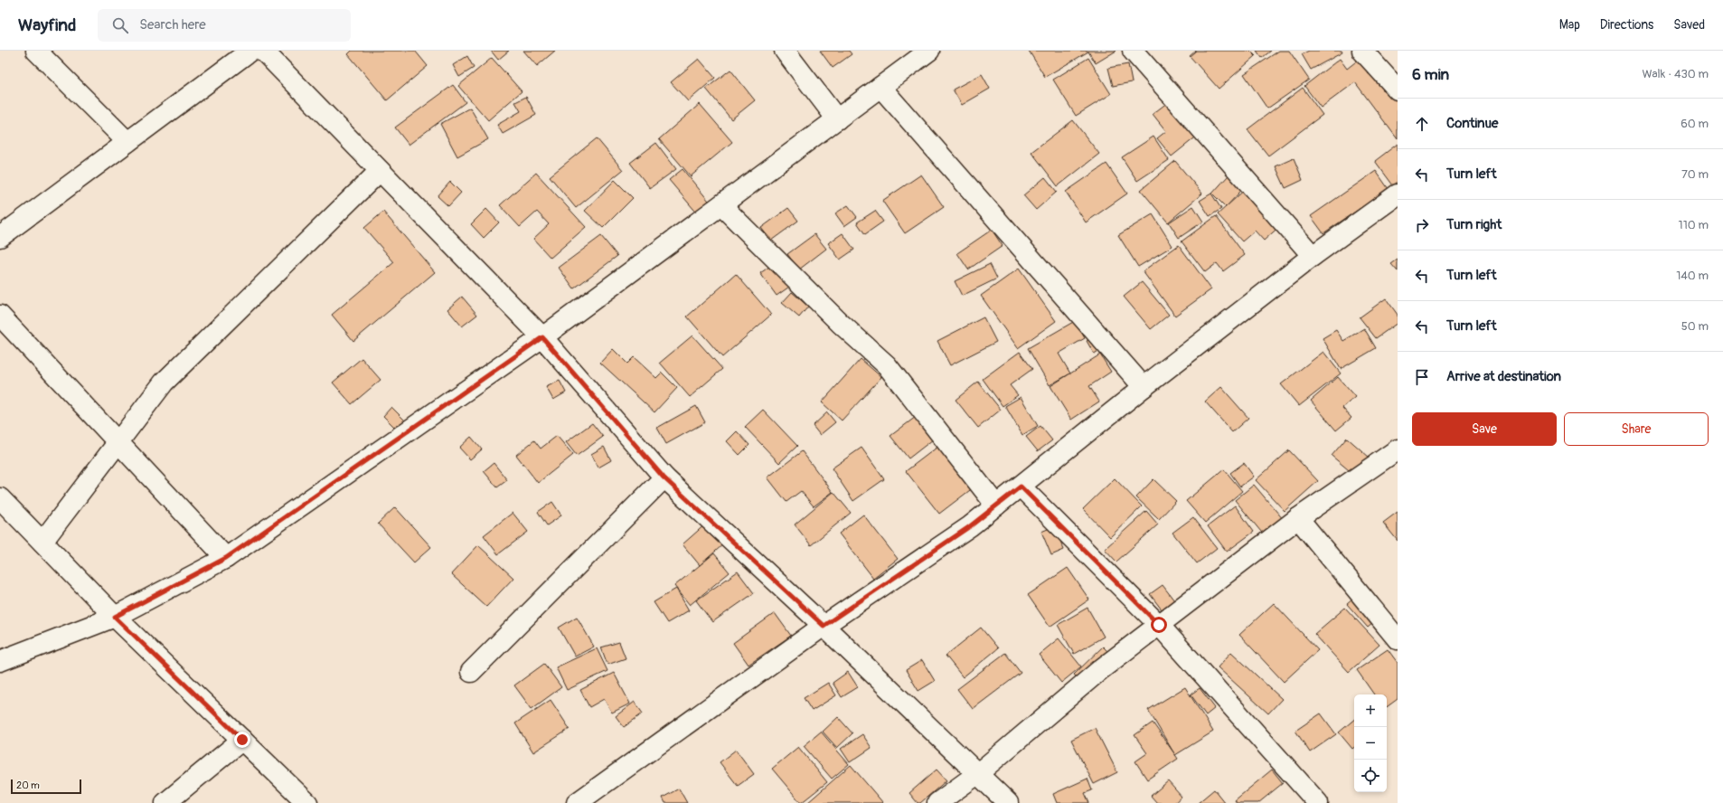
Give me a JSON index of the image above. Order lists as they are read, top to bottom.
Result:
{
  "scale_bar": "20 m",
  "page": {
    "header": "Wayfind",
    "search": "Search here",
    "nav": ["Map", "Directions", "Saved"],
    "heading": ["6 min", "Walk · 430 m"],
    "list": [
      ["Continue", "60 m"],
      ["Turn left", "70 m"],
      ["Turn right", "110 m"],
      ["Turn left", "140 m"],
      ["Turn left", "50 m"],
      "Arrive at destination"
    ],
    "buttons": ["Save", "Share"],
    "map_buttons": ["+", "−"],
    "scale": "20 m"
  }
}
